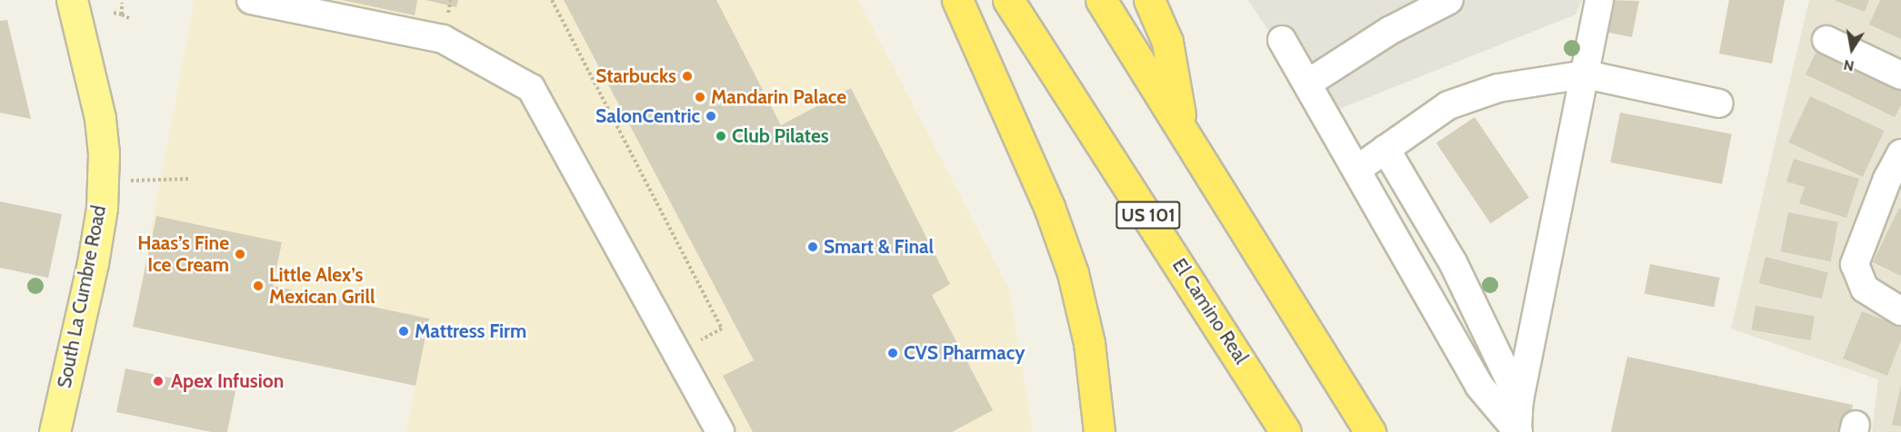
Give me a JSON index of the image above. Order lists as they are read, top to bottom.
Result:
{
  "streets": {
    "highway": ["US 101", "El Camino Real"],
    "main road": ["South La Cumbre Road"]
  },
  "places": [
    "Starbucks",
    "Mandarin Palace",
    "SalonCentric",
    "Club Pilates",
    "Smart & Final",
    "Haas’s Fine Ice Cream",
    "Little Alex’s Mexican Grill",
    "Mattress Firm",
    "CVS Pharmacy",
    "Apex Infusion"
  ],
  "north": "bottom"
}
